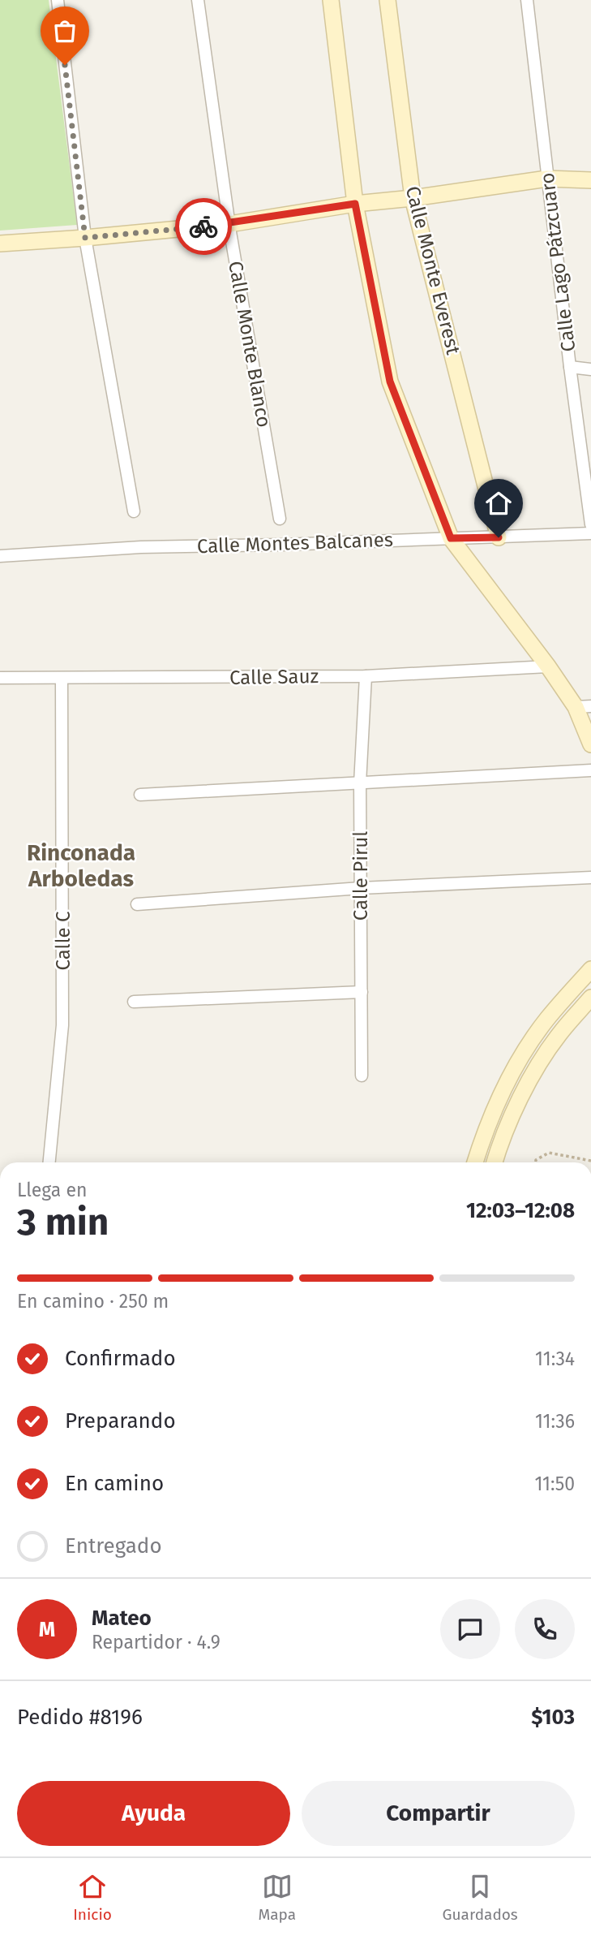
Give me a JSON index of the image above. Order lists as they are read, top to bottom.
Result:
{
  "streets": {
    "main road": ["Calle Monte Everest"],
    "street": [
      "Calle Lago Pátzcuaro",
      "Calle Monte Blanco",
      "Calle Montes Balcanes",
      "Calle Sauz",
      "Calle Pirul",
      "Calle C"
    ]
  },
  "crossings": [
    ["Calle Monte Everest", "Calle Montes Balcanes"],
    ["Calle Sauz", "Calle Pirul"],
    ["Calle Sauz", "Calle C"]
  ],
  "districts": ["Rinconada Arboledas"],
  "page": {
    "heading": ["3 min", "Llega en", "12:03–12:08"],
    "panel": [
      "Mateo",
      "Repartidor · 4.9",
      "Pedido #8196",
      "$103"
    ],
    "bar": "En camino · 250 m",
    "list": [
      ["Confirmado", "11:34"],
      ["Preparando", "11:36"],
      ["En camino", "11:50"],
      "Entregado"
    ],
    "round": "M",
    "buttons": ["Ayuda", "Compartir"],
    "tabs": ["Inicio", "Mapa", "Guardados"]
  }
}
